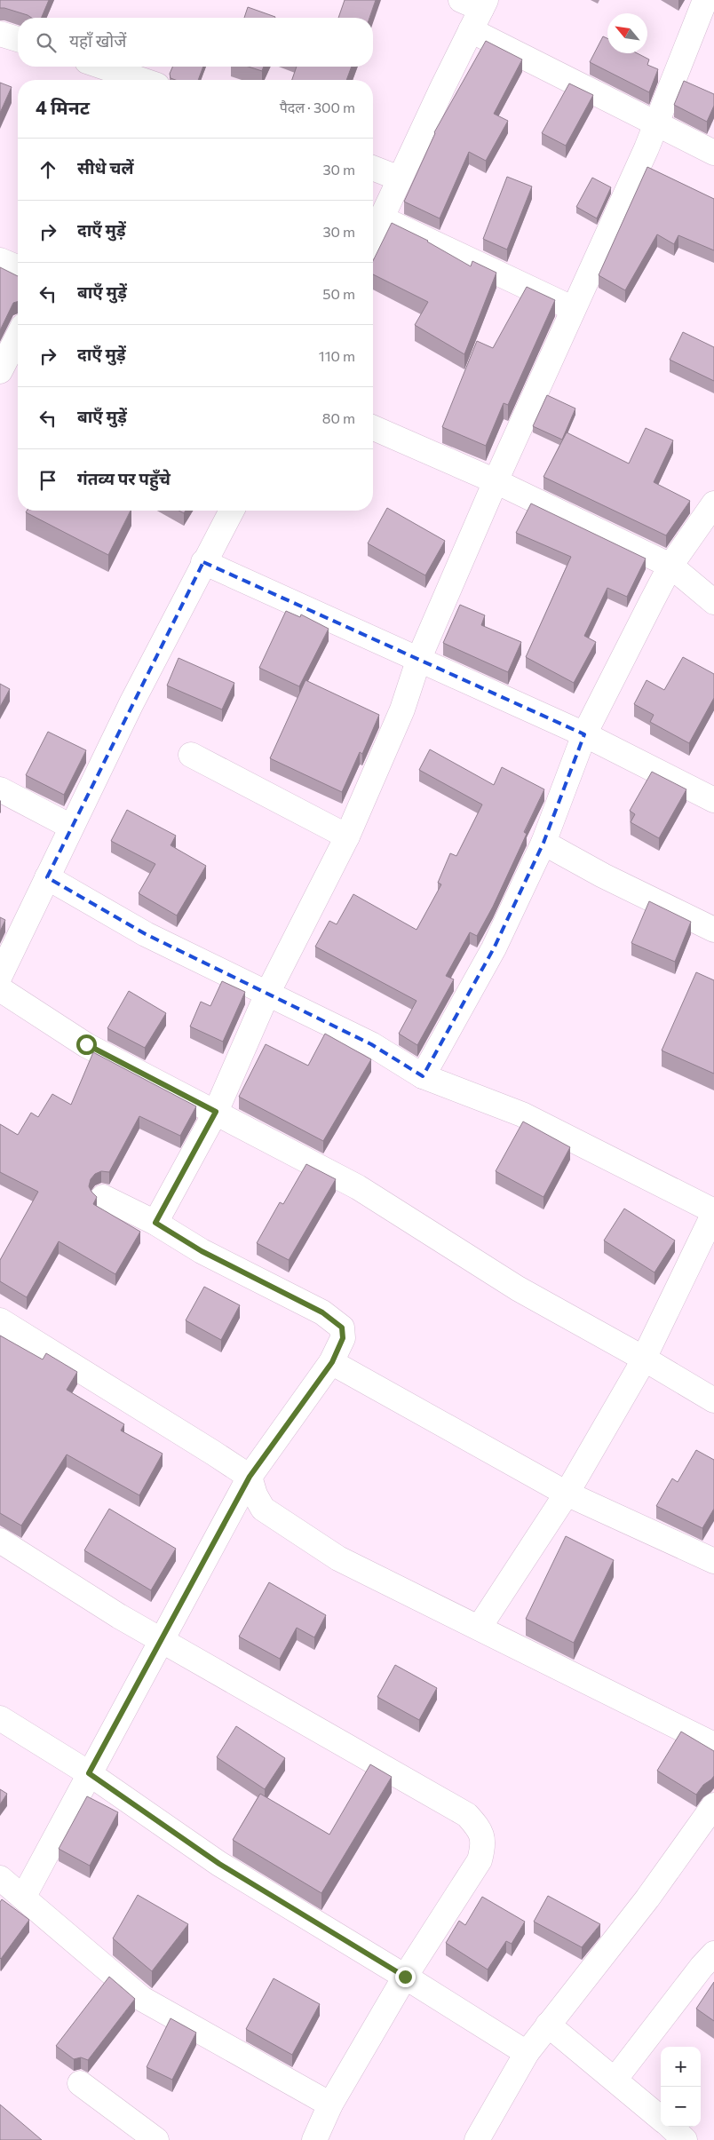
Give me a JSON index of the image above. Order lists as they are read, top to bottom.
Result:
{
  "north": "top left",
  "page": {
    "search": "यहाँ खोजें",
    "heading": ["4 मिनट", "पैदल · 300 m"],
    "list": [
      ["सीधे चलें", "30 m"],
      ["दाएँ मुड़ें", "30 m"],
      ["बाएँ मुड़ें", "50 m"],
      ["दाएँ मुड़ें", "110 m"],
      ["बाएँ मुड़ें", "80 m"],
      "गंतव्य पर पहुँचे"
    ],
    "map_buttons": ["+", "−"]
  }
}
